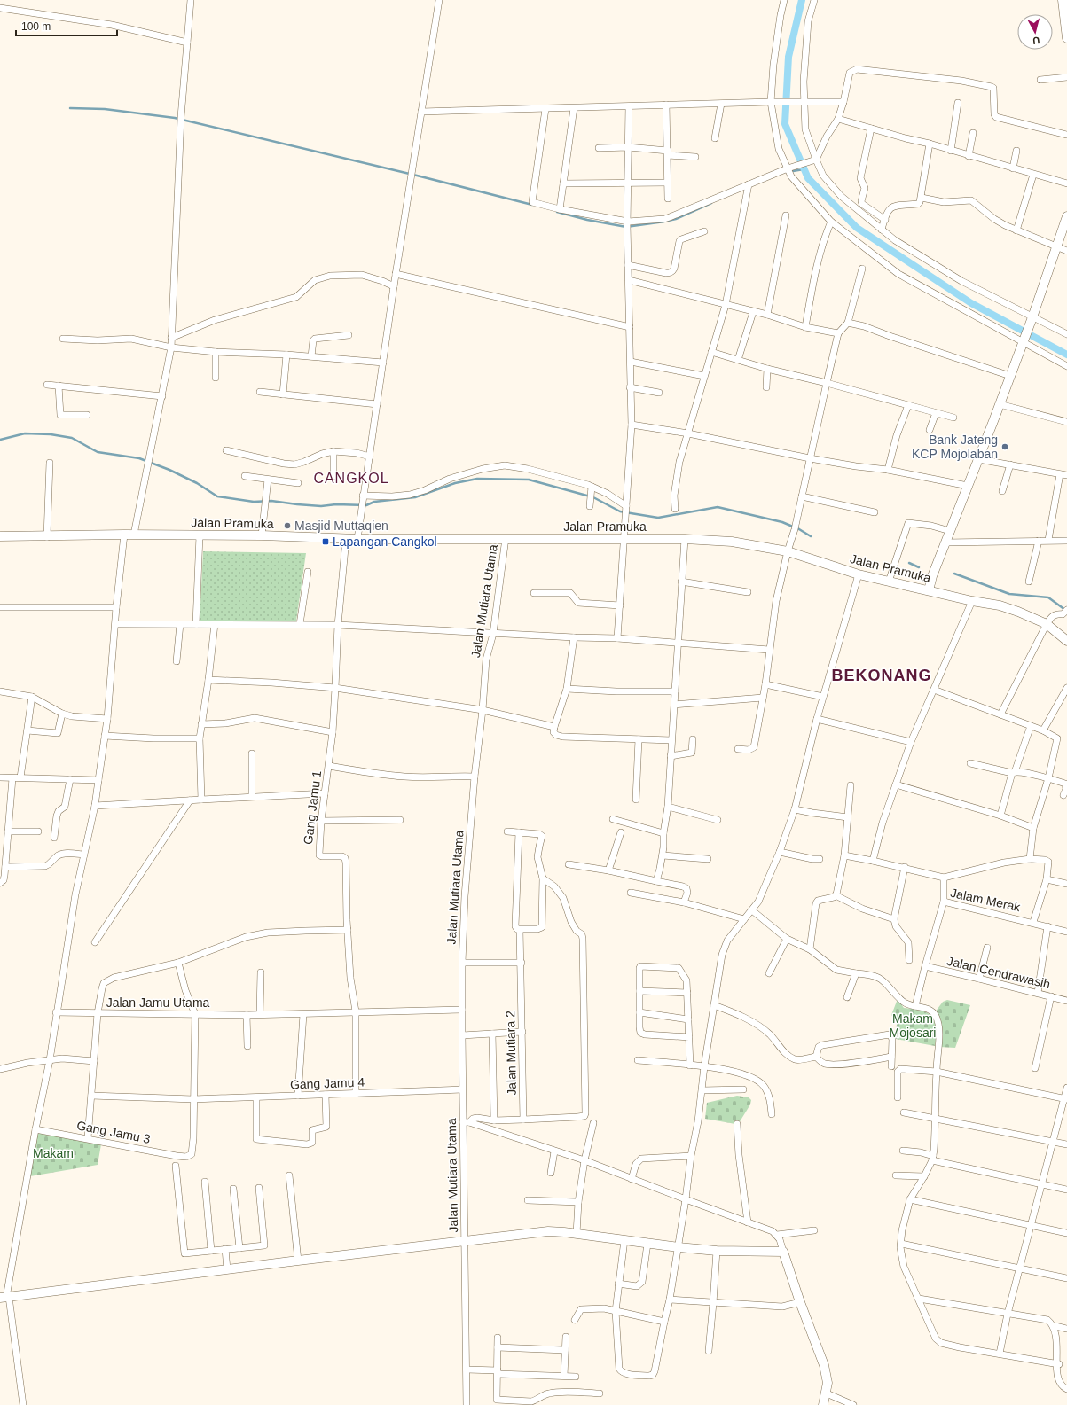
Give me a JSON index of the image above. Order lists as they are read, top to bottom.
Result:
{
  "streets": {
    "main road": ["Jalan Pramuka"],
    "street": [
      "Jalan Mutiara Utama",
      "Gang Jamu 1",
      "Jalam Merak",
      "Jalan Cendrawasih",
      "Jalan Jamu Utama",
      "Jalan Mutiara 2",
      "Gang Jamu 4",
      "Gang Jamu 3"
    ]
  },
  "crossings": [
    ["Jalan Pramuka", "Jalan Mutiara Utama"],
    ["Jalan Pramuka", "Gang Jamu 1"],
    ["Jalan Mutiara Utama", "Jalan Jamu Utama"],
    ["Jalan Mutiara Utama", "Gang Jamu 4"],
    ["Gang Jamu 1", "Jalan Jamu Utama"],
    ["Gang Jamu 1", "Gang Jamu 4"],
    ["Jalam Merak", "Jalan Cendrawasih"],
    ["Gang Jamu 4", "Gang Jamu 3"]
  ],
  "districts": ["CANGKOL", "BEKONANG"],
  "parks": ["Makam Mojosari", "Makam"],
  "places": {
    "other": ["Bank Jateng KCP Mojolaban", "Masjid Muttaqien"],
    "transit": ["Lapangan Cangkol"]
  },
  "scale_bar": "100 m",
  "north": "bottom"
}
